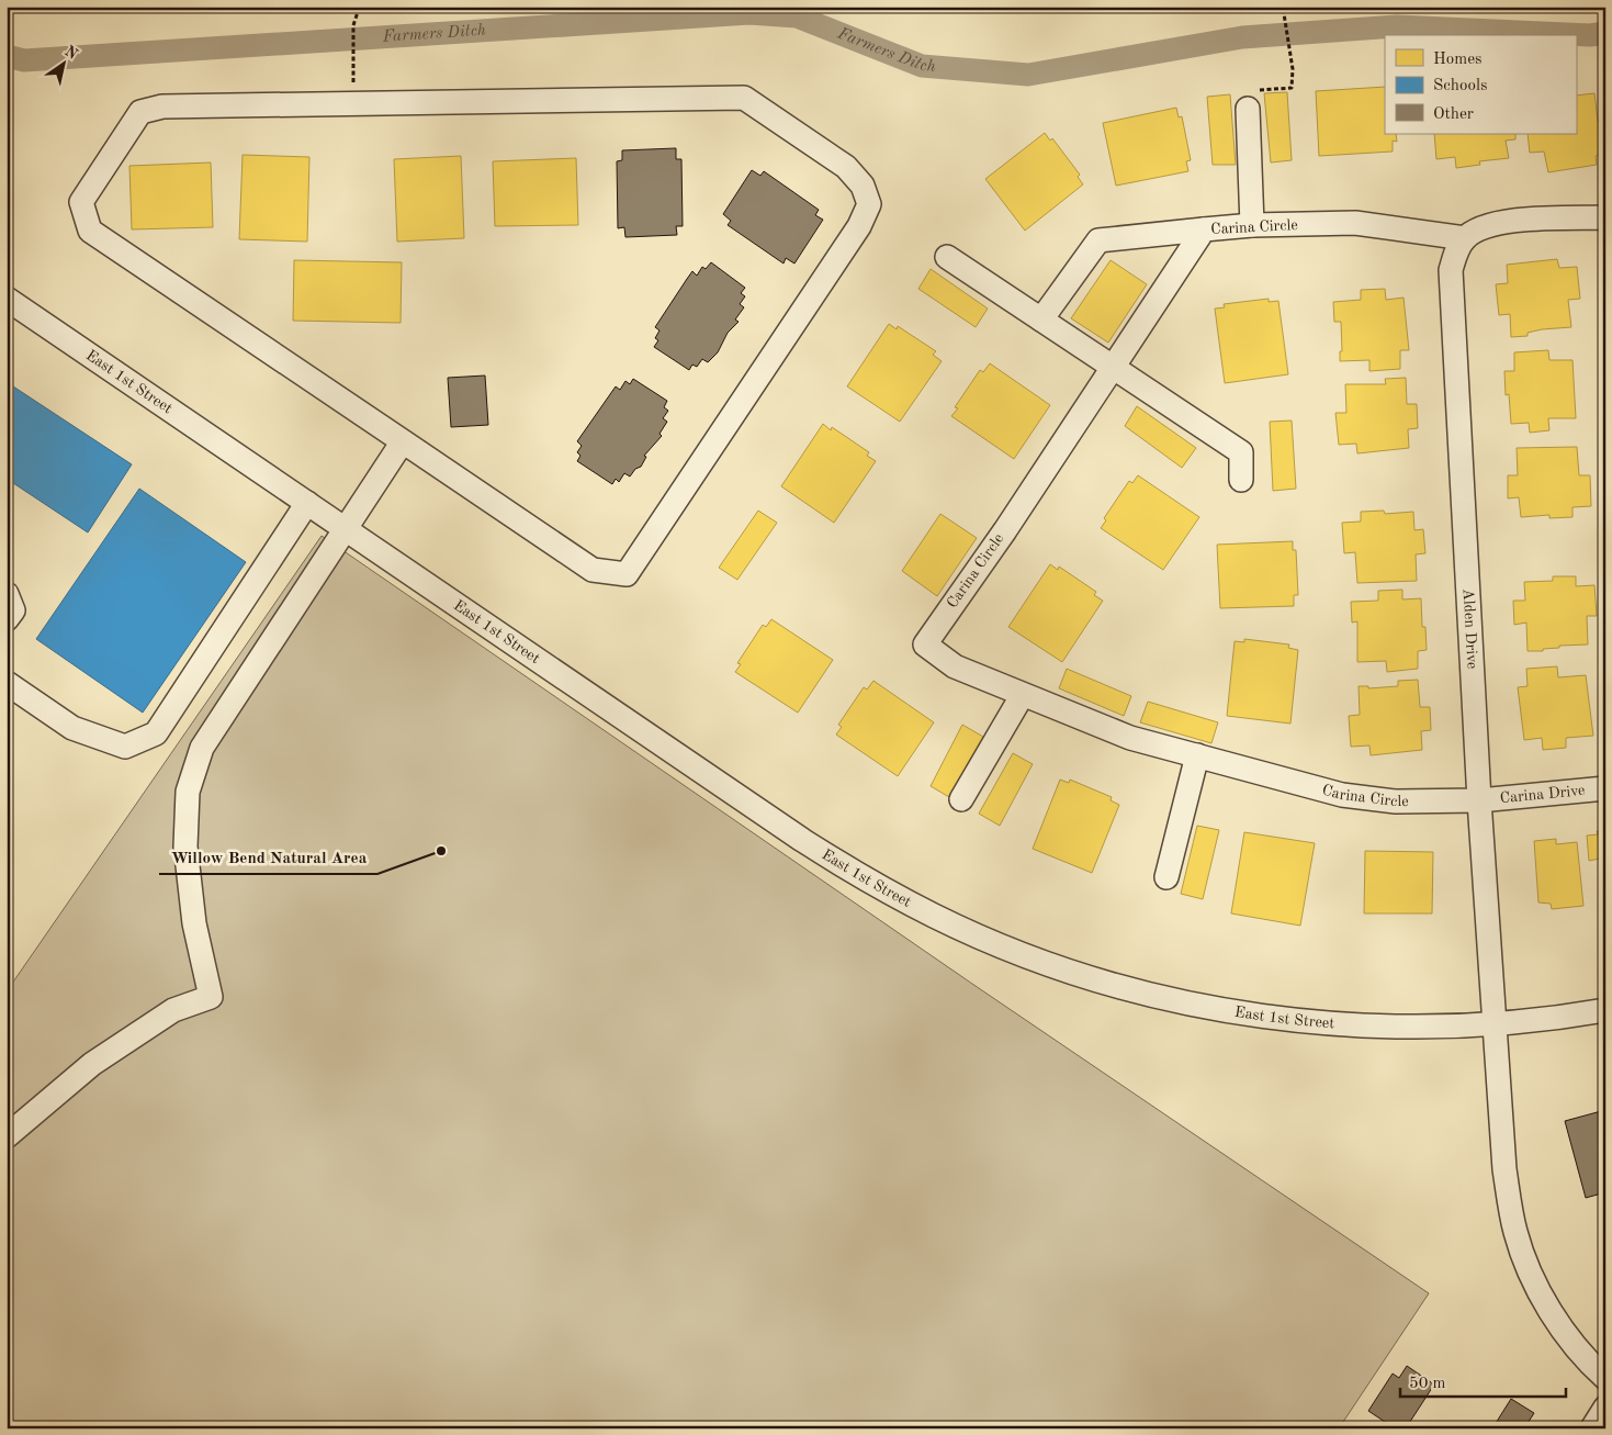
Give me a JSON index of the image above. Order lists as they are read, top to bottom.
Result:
{
  "streets": {
    "street": [
      "Carina Circle",
      "East 1st Street",
      "Alden Drive",
      "Carina Drive"
    ]
  },
  "crossings": [
    ["Carina Circle", "Alden Drive"],
    ["Carina Circle", "Carina Drive"],
    ["East 1st Street", "Alden Drive"],
    ["Alden Drive", "Carina Drive"]
  ],
  "water": ["Farmers Ditch"],
  "places": ["Willow Bend Natural Area"],
  "legend": ["Homes", "Schools", "Other"],
  "scale_bar": "50 m",
  "north": "top right"
}
